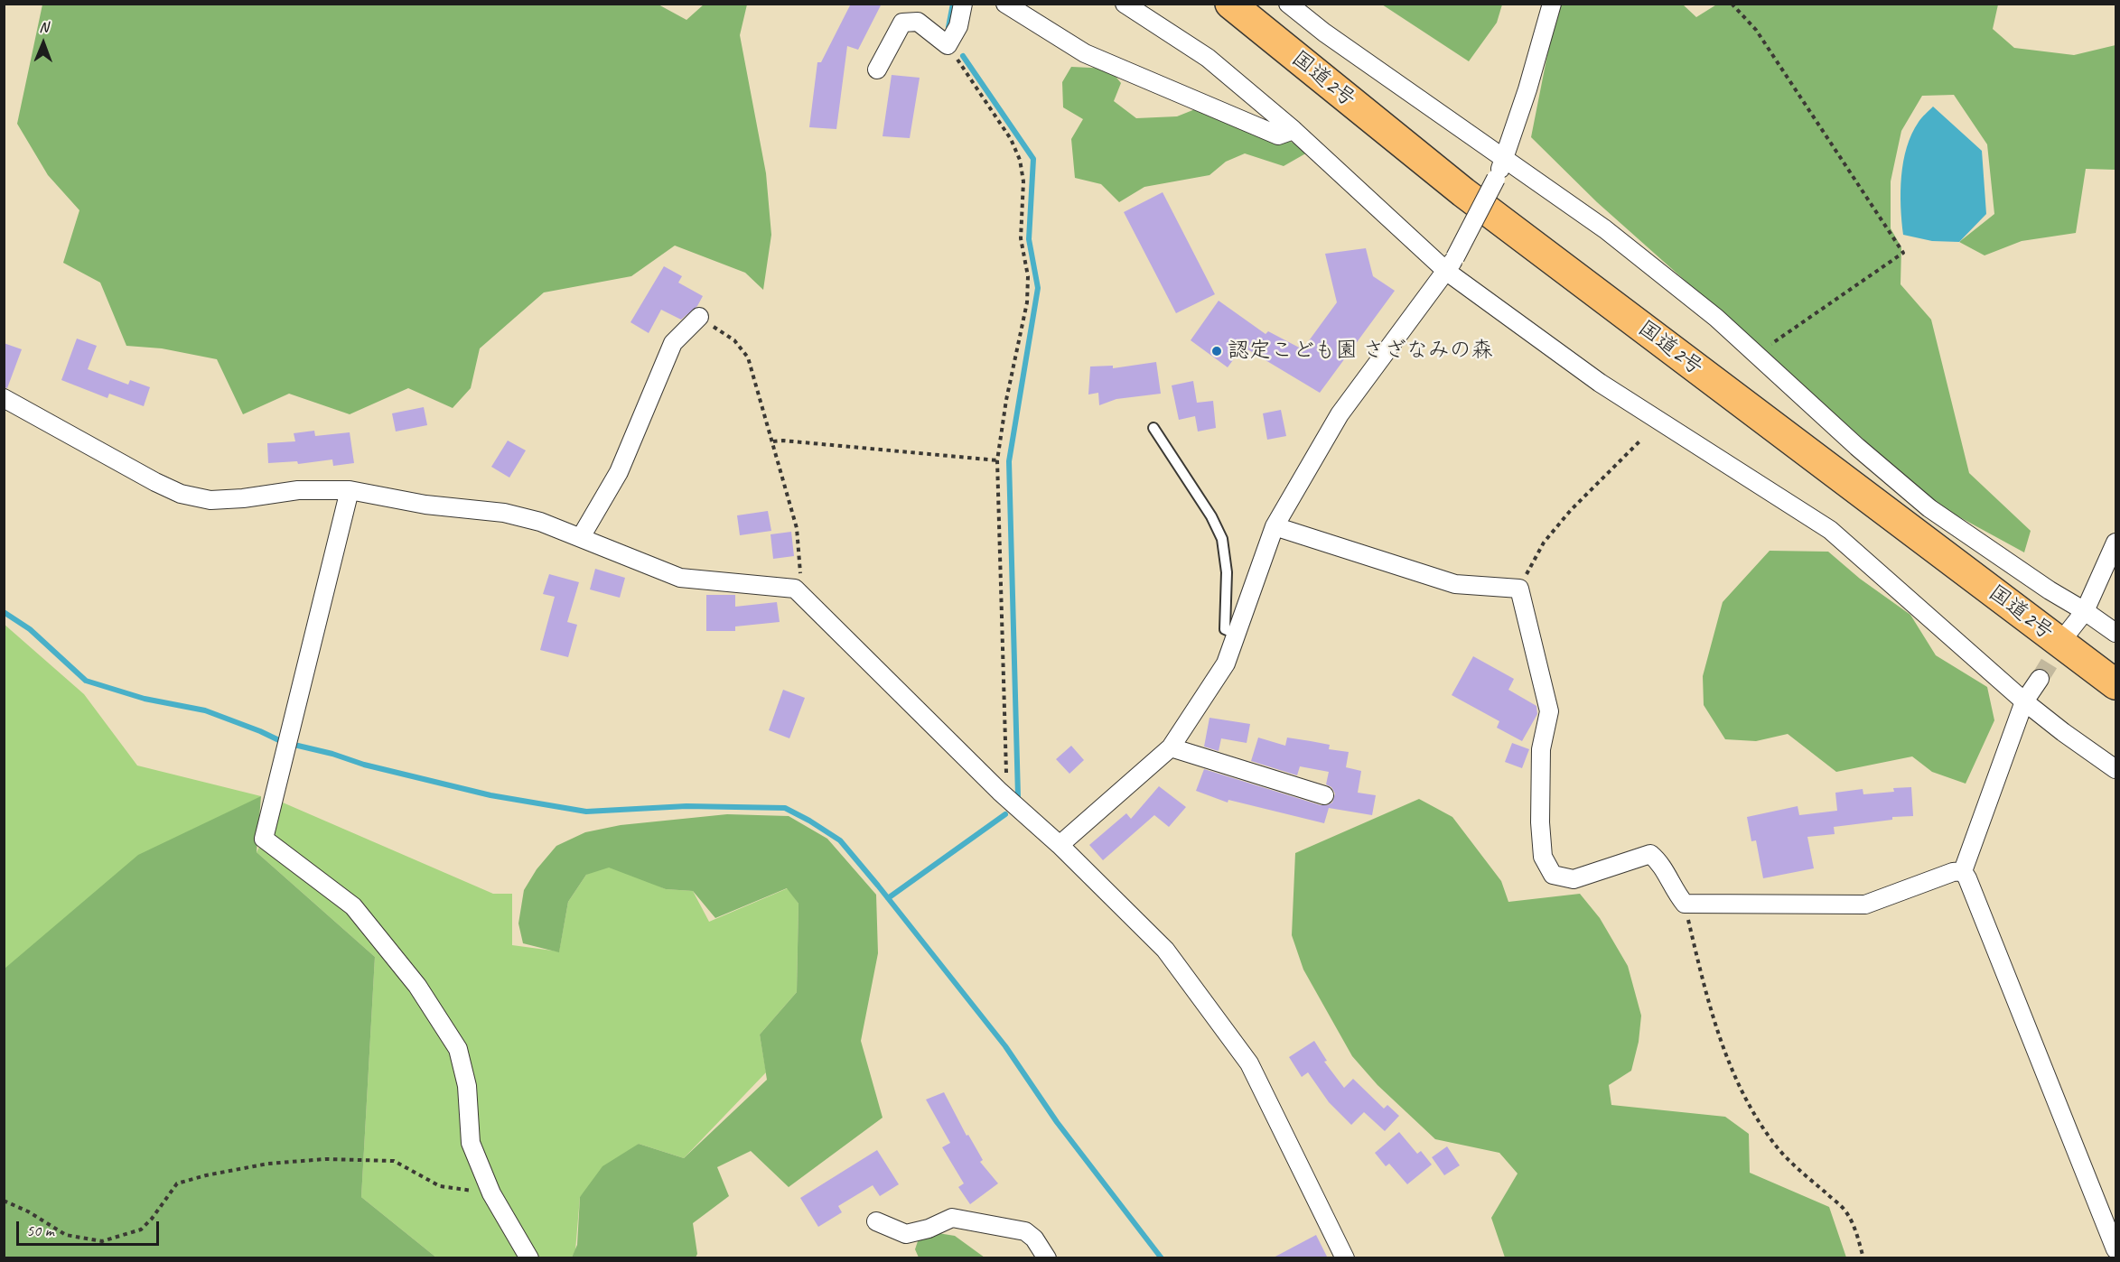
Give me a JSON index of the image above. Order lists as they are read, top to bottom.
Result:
{
  "streets": {
    "highway": ["国道2号"]
  },
  "places": ["認定こども園 さざなみの森"],
  "scale_bar": "50 m",
  "north": "top"
}
